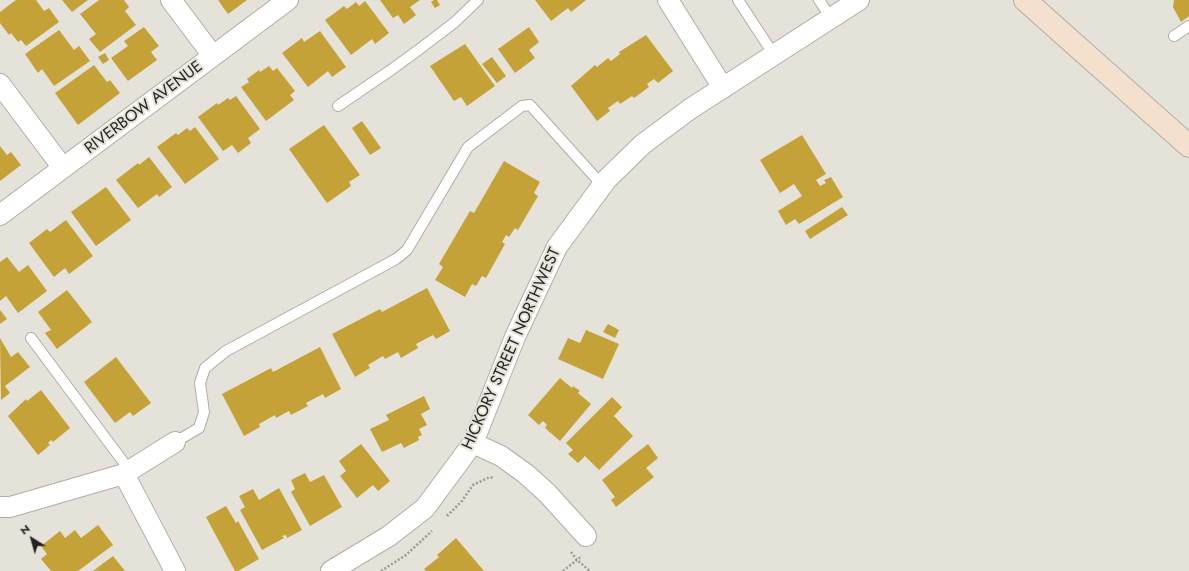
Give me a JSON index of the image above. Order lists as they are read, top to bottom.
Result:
{
  "streets": {
    "street": ["RIVERBOW AVENUE", "HICKORY STREET NORTHWEST"]
  },
  "north": "top left"
}
